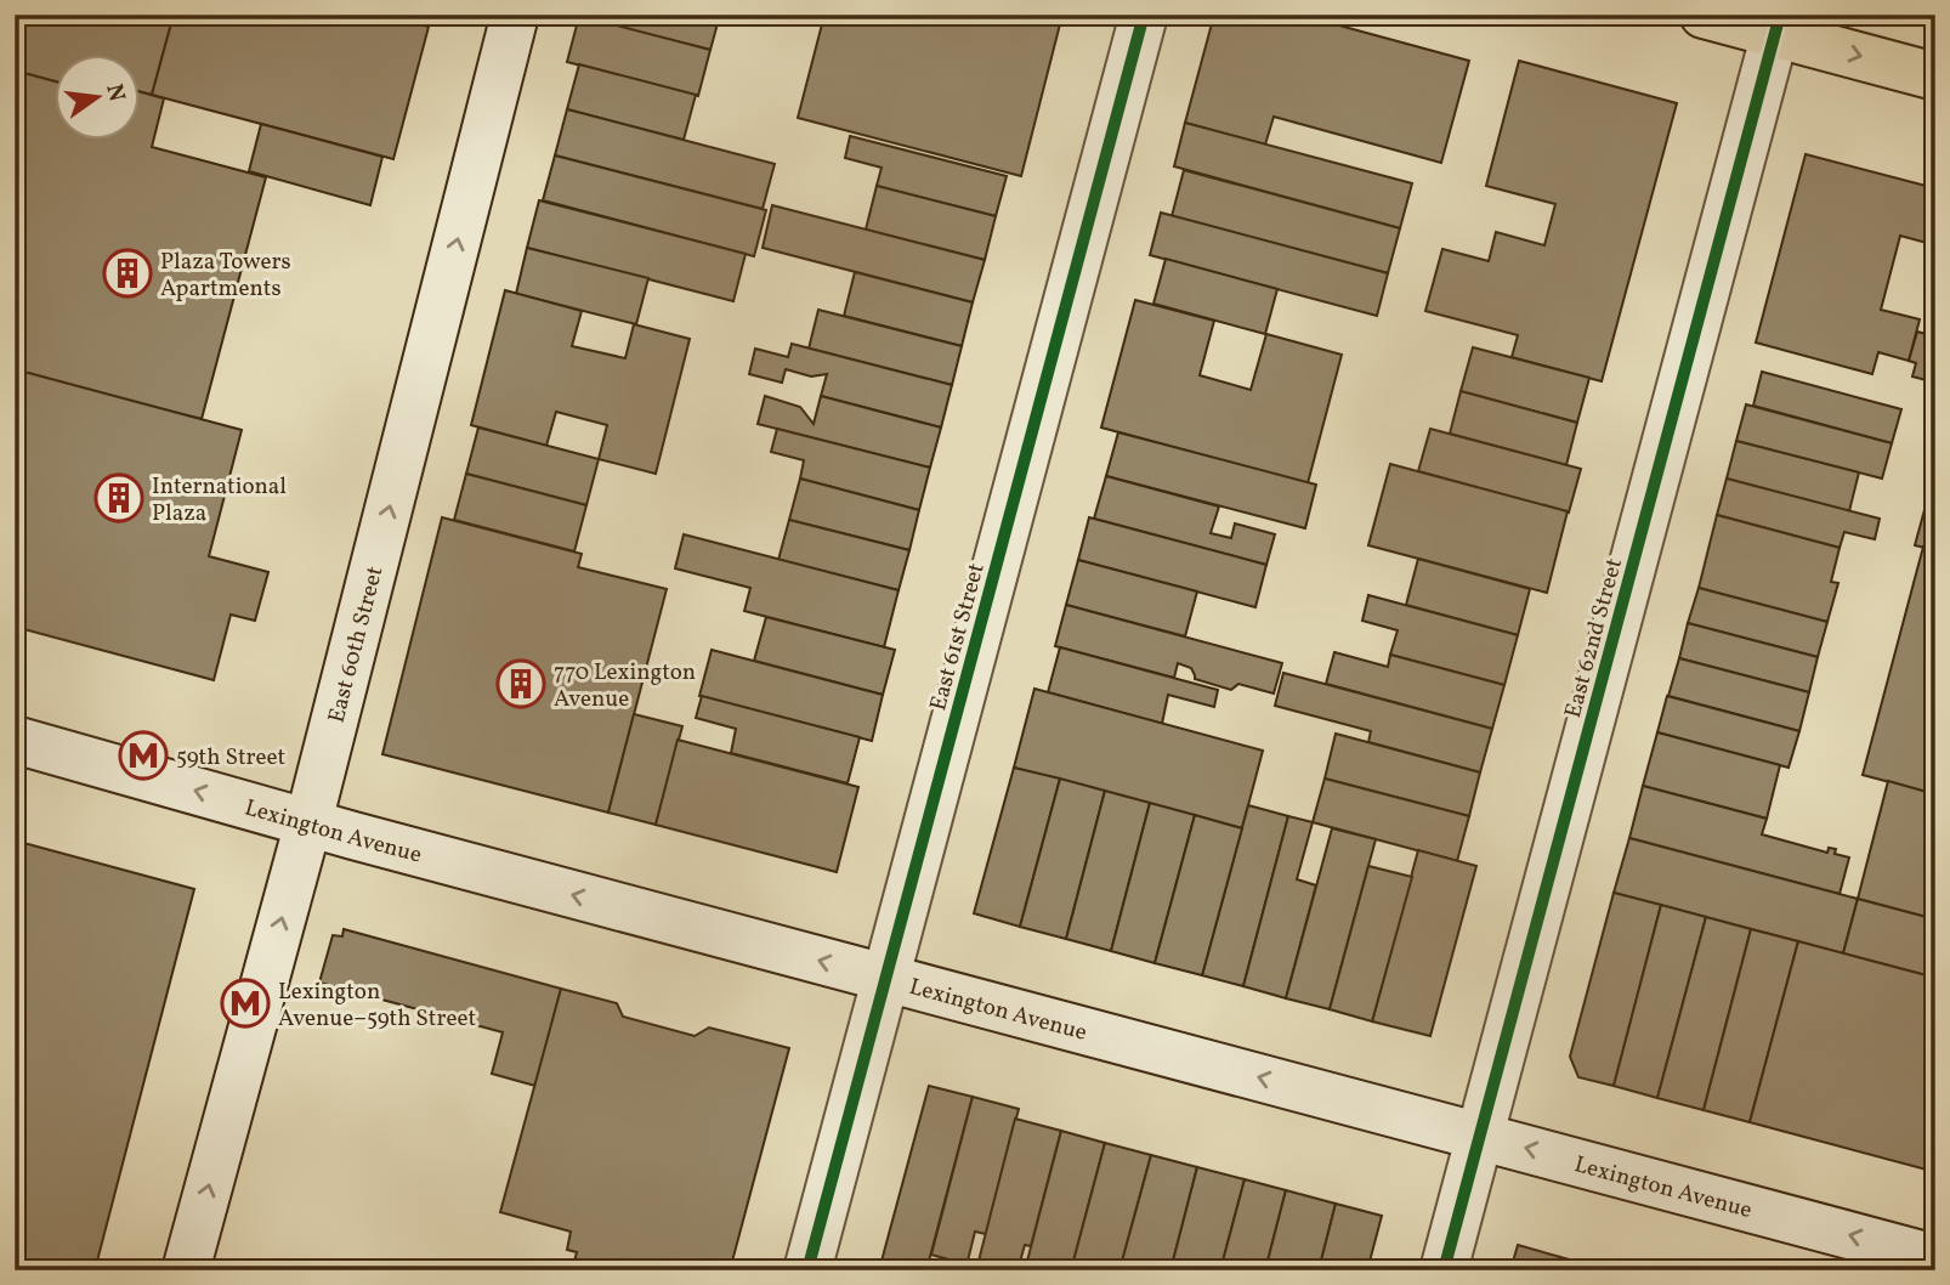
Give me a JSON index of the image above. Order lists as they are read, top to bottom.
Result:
{
  "streets": {
    "main road": [
      "East 61st Street",
      "East 62nd Street",
      "East 60th Street",
      "Lexington Avenue"
    ]
  },
  "crossings": [
    ["East 61st Street", "Lexington Avenue"],
    ["East 62nd Street", "Lexington Avenue"],
    ["East 60th Street", "Lexington Avenue"]
  ],
  "one_way": ["East 60th Street", "Lexington Avenue"],
  "places": {
    "building": ["Plaza Towers Apartments", "International Plaza", "770 Lexington Avenue"],
    "metro station": ["59th Street", "Lexington Avenue–59th Street"]
  },
  "north": "right"
}
